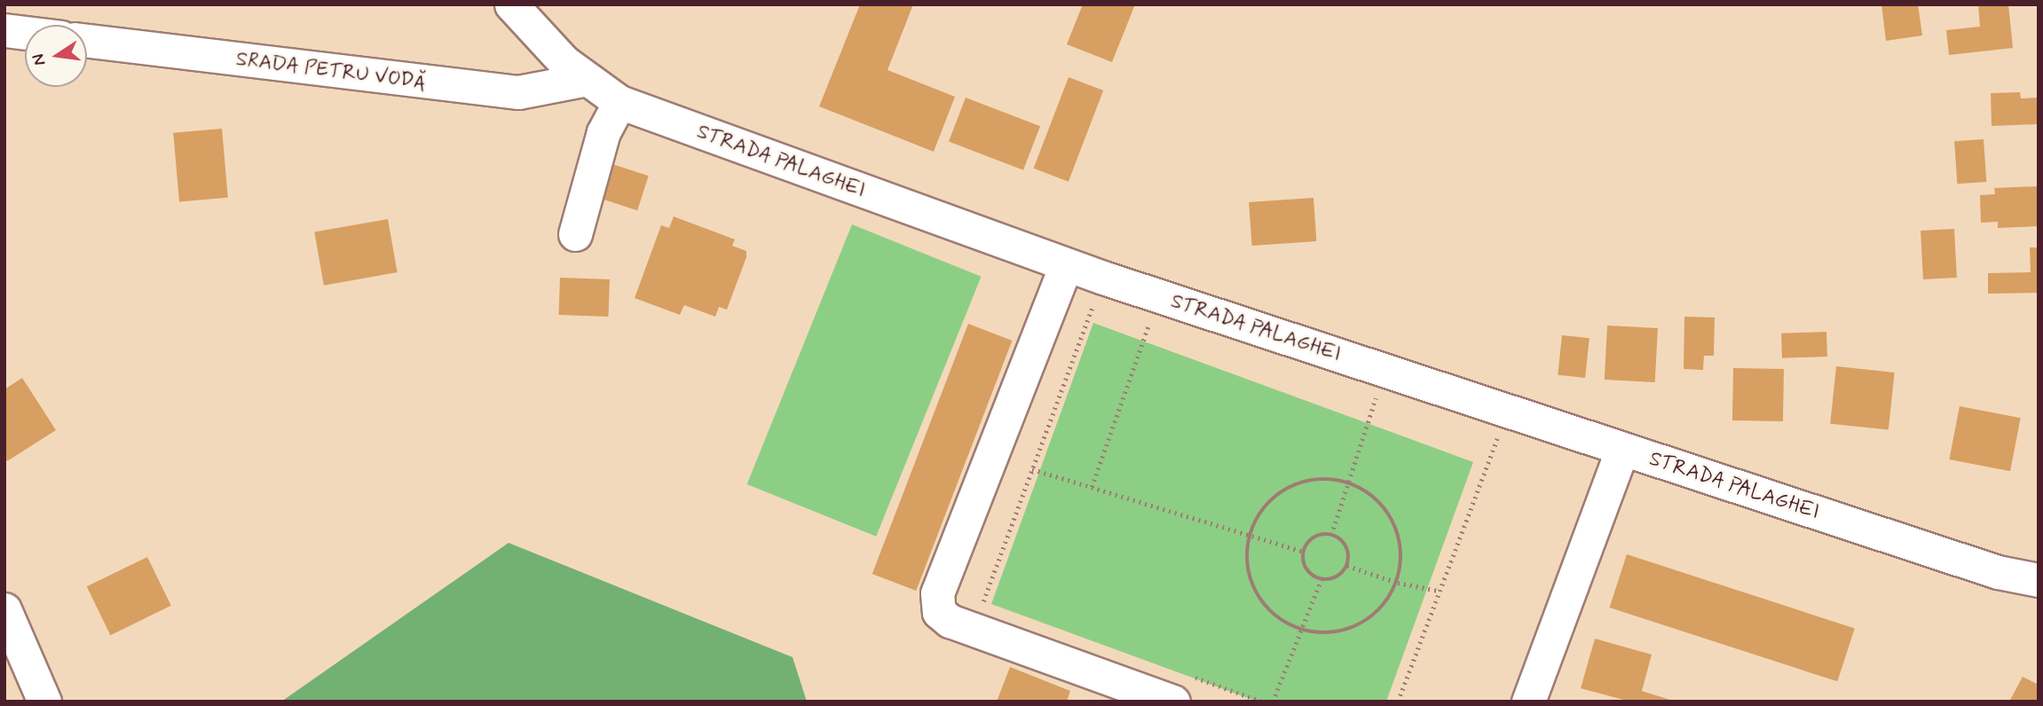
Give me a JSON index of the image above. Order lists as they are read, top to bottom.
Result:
{
  "streets": {
    "street": ["SRADA PETRU VODĂ", "STRADA PALAGHEI"]
  },
  "crossings": [
    ["SRADA PETRU VODĂ", "STRADA PALAGHEI"]
  ],
  "north": "left"
}
